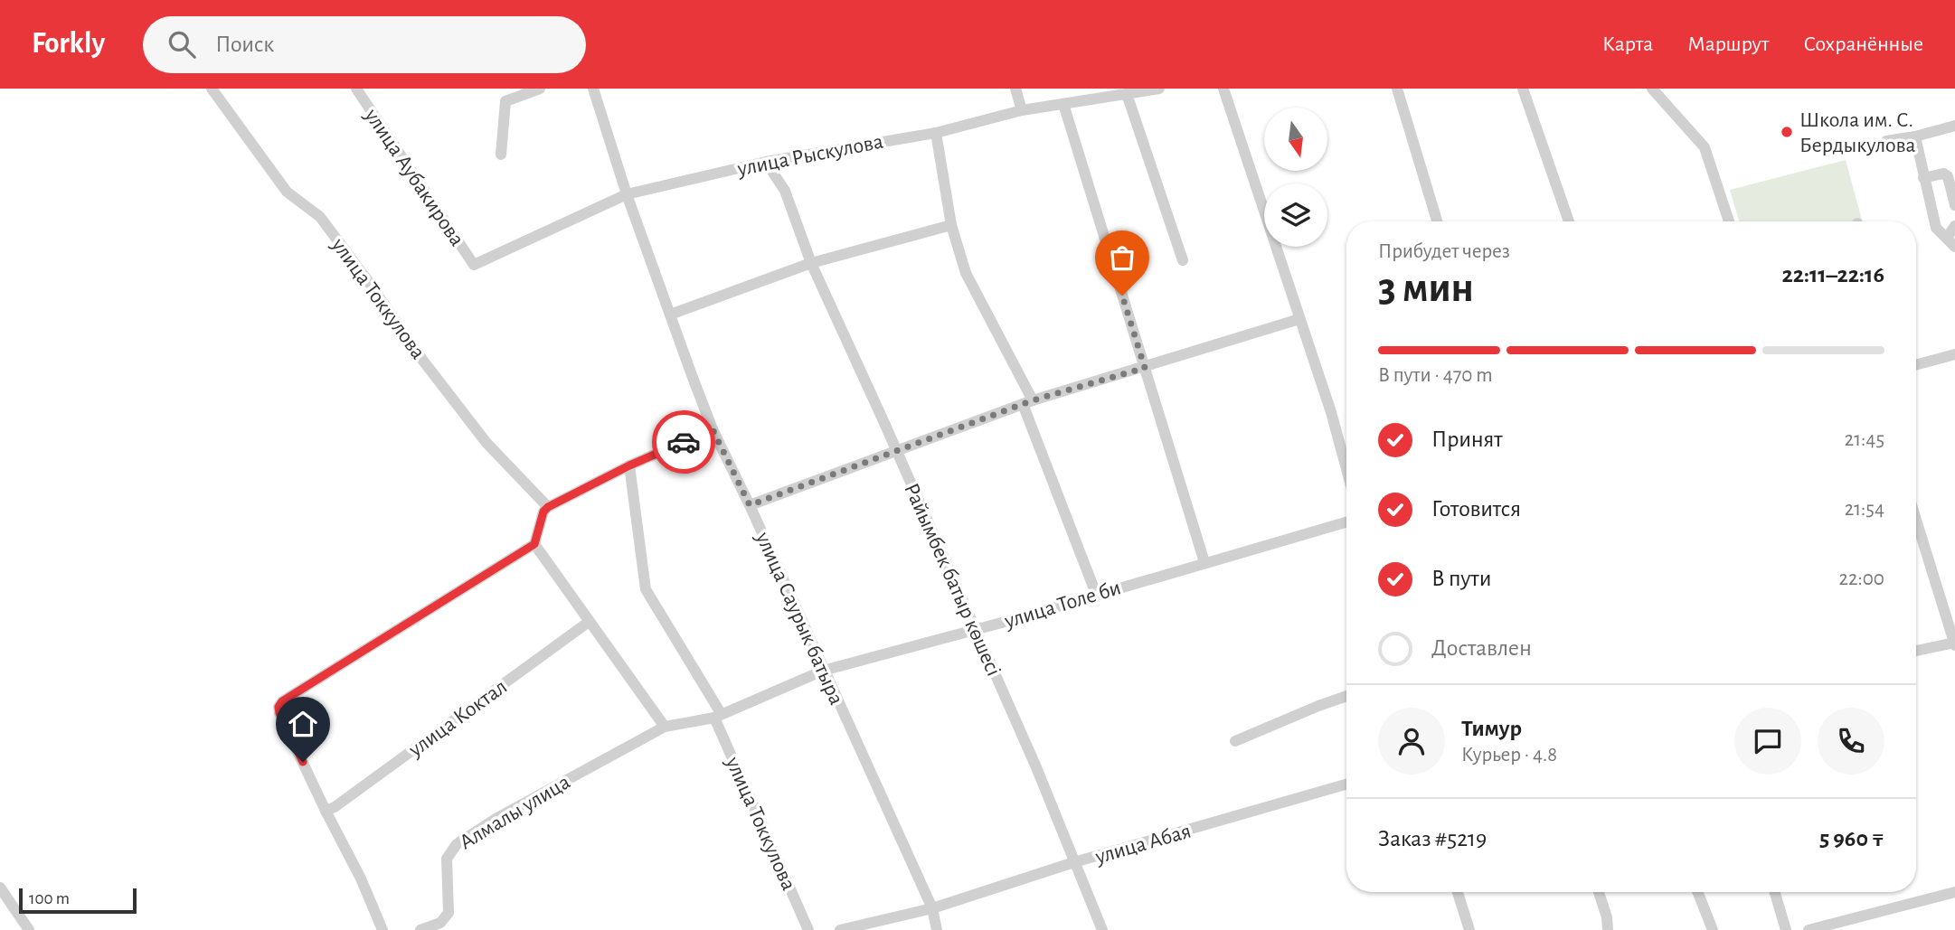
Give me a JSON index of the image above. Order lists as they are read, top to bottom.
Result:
{
  "streets": {
    "street": [
      "улица Рыскулова",
      "улица Аубакирова",
      "улица Токкулова",
      "Райымбек батыр көшесі",
      "улица Толе би",
      "улица Саурык батыра",
      "улица Коктал",
      "Алмалы улица",
      "улица Абая"
    ]
  },
  "crossings": [
    ["улица Рыскулова", "улица Аубакирова"],
    ["улица Рыскулова", "Райымбек батыр көшесі"],
    ["улица Рыскулова", "улица Саурык батыра"],
    ["улица Токкулова", "улица Толе би"],
    ["Райымбек батыр көшесі", "улица Толе би"],
    ["Райымбек батыр көшесі", "улица Абая"],
    ["улица Толе би", "улица Саурык батыра"],
    ["улица Толе би", "Алмалы улица"],
    ["улица Саурык батыра", "улица Абая"]
  ],
  "places": ["Школа им. С. Бердыкулова"],
  "scale_bar": "100 m",
  "north": "bottom",
  "page": {
    "header": "Forkly",
    "search": "Поиск",
    "nav": ["Карта", "Маршрут", "Сохранённые"],
    "heading": ["3 мин", "Прибудет через", "22:11–22:16"],
    "panel": [
      "Тимур",
      "Курьер · 4.8",
      "Заказ #5219",
      "5 960 ₸"
    ],
    "bar": "В пути · 470 m",
    "list": [
      ["Принят", "21:45"],
      ["Готовится", "21:54"],
      ["В пути", "22:00"],
      "Доставлен"
    ],
    "scale": "100 m"
  }
}
